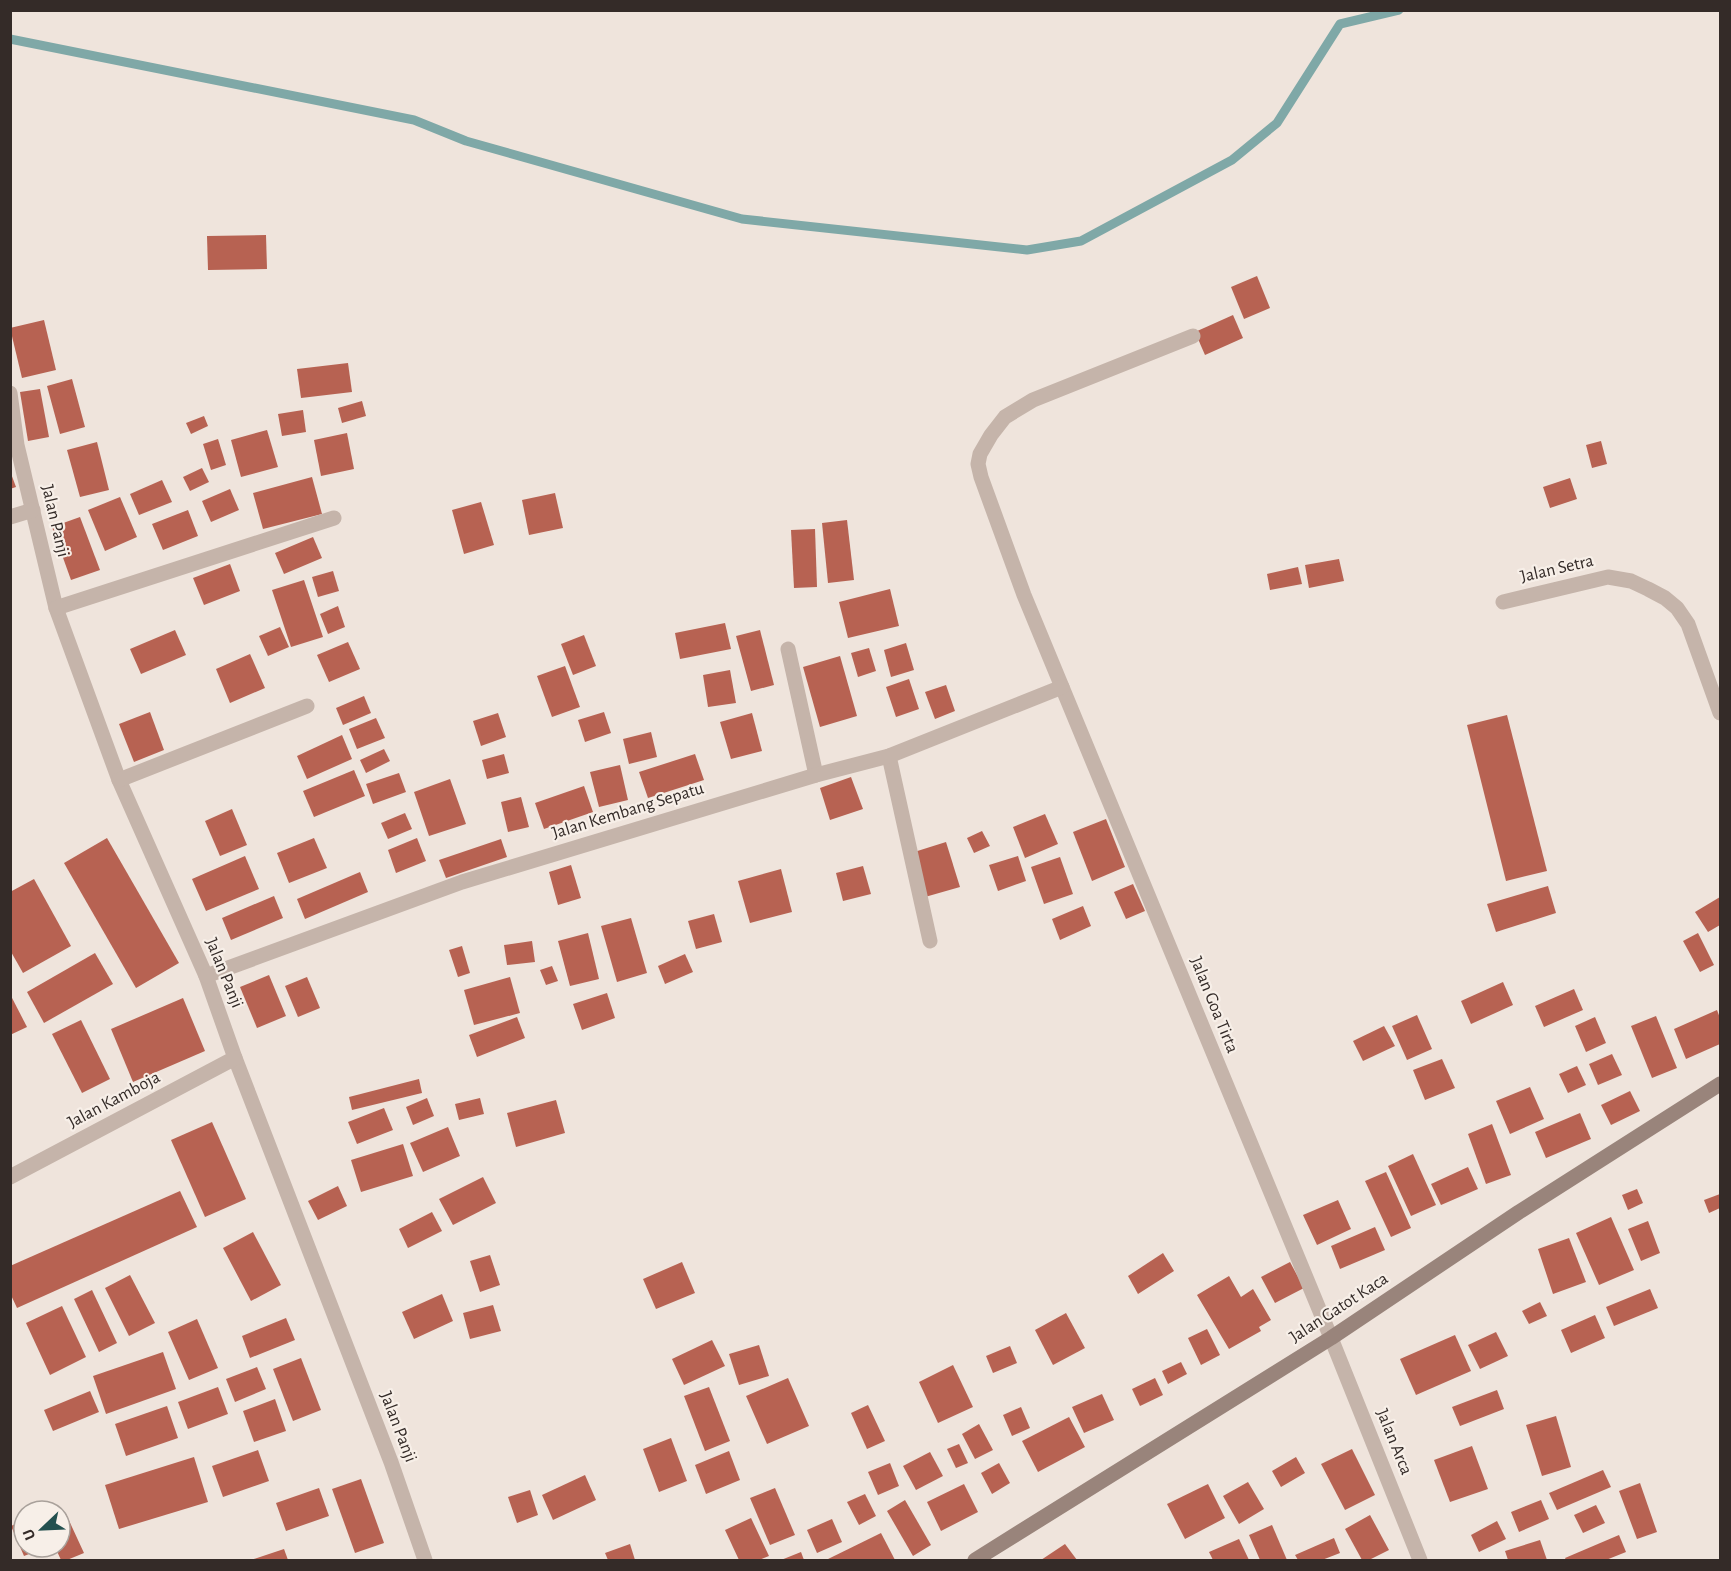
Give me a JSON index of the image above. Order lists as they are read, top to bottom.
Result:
{
  "streets": {
    "main road": ["Jalan Gatot Kaca"],
    "street": [
      "Jalan Panji",
      "Jalan Setra",
      "Jalan Kembang Sepatu",
      "Jalan Goa Tirta",
      "Jalan Kamboja",
      "Jalan Arca"
    ]
  },
  "crossings": [
    ["Jalan Panji", "Jalan Kembang Sepatu"],
    ["Jalan Panji", "Jalan Kamboja"],
    ["Jalan Kembang Sepatu", "Jalan Goa Tirta"],
    ["Jalan Goa Tirta", "Jalan Gatot Kaca"],
    ["Jalan Goa Tirta", "Jalan Arca"],
    ["Jalan Gatot Kaca", "Jalan Arca"]
  ],
  "north": "bottom left"
}
